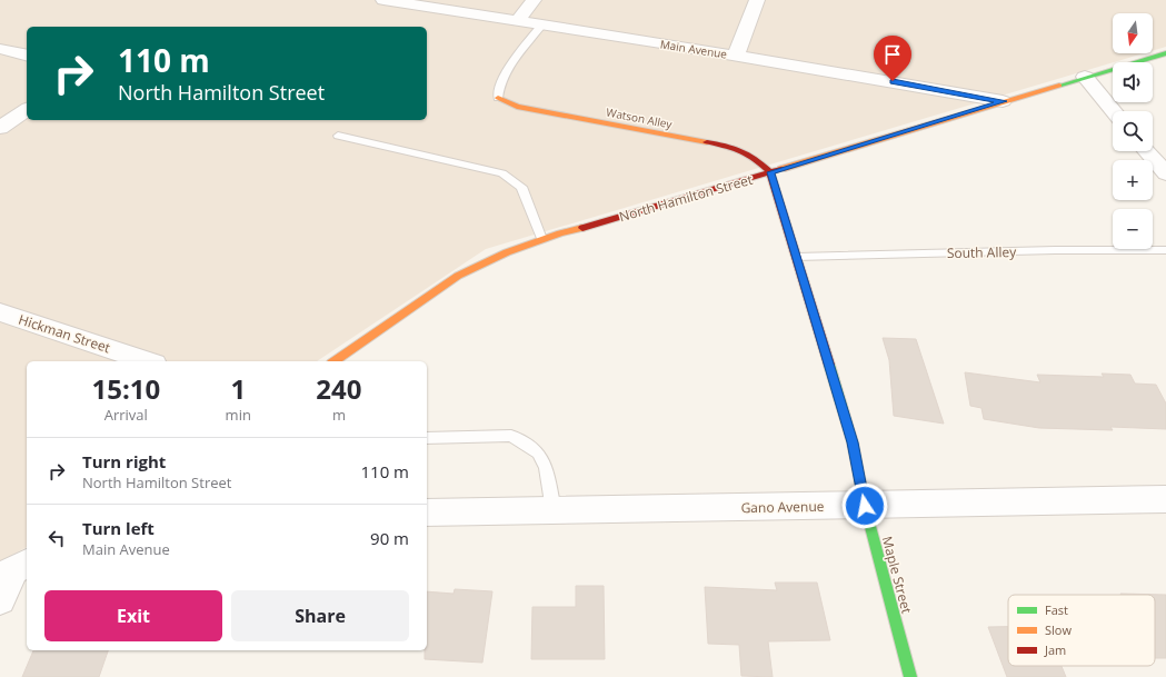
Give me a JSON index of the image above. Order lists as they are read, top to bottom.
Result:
{
  "streets": {
    "street": [
      "Main Avenue",
      "Watson Alley",
      "North Hamilton Street",
      "Hickman Street",
      "Gano Avenue",
      "Maple Street"
    ],
    "lane": ["South Alley"]
  },
  "crossings": [
    ["Main Avenue", "North Hamilton Street"],
    ["Watson Alley", "North Hamilton Street"],
    ["Watson Alley", "Maple Street"],
    ["North Hamilton Street", "Maple Street"],
    ["South Alley", "Maple Street"],
    ["Gano Avenue", "Maple Street"]
  ],
  "legend": ["Fast", "Slow", "Jam"],
  "north": "bottom",
  "page": {
    "map_buttons": ["+", "−"],
    "turn": ["110 m", "North Hamilton Street"],
    "eta": [
      "15:10",
      "Arrival",
      "1",
      "min",
      "240",
      "m"
    ],
    "list": [
      {
        "name": "Turn right",
        "note": "North Hamilton Street",
        "value": "110 m"
      },
      {
        "name": "Turn left",
        "note": "Main Avenue",
        "value": "90 m"
      }
    ],
    "buttons": ["Exit", "Share"]
  }
}
